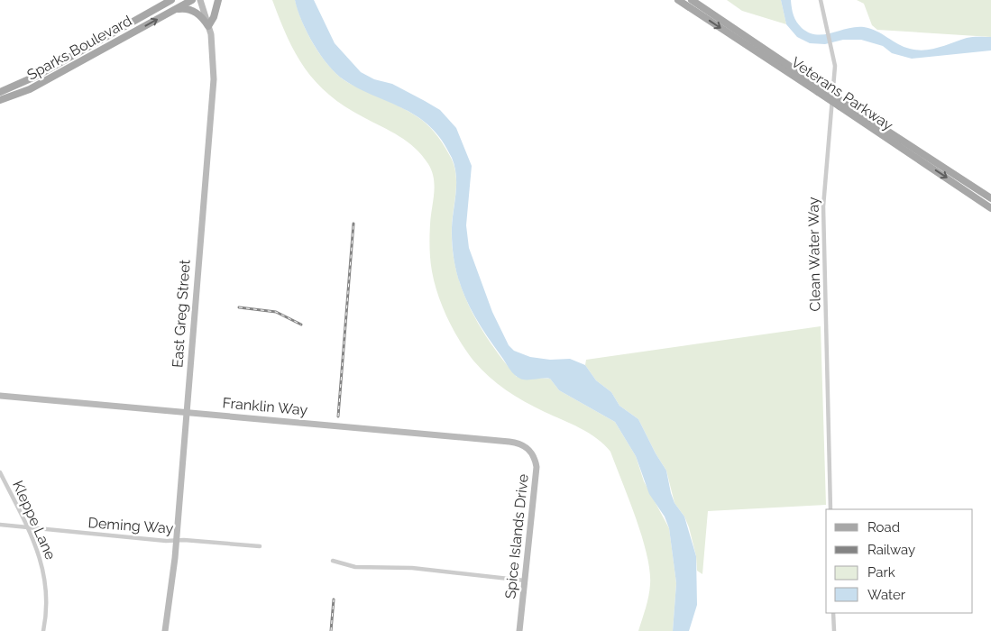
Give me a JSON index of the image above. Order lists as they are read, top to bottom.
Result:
{
  "streets": {
    "main road": ["Sparks Boulevard", "Veterans Parkway"],
    "street": [
      "Clean Water Way",
      "East Greg Street",
      "Franklin Way",
      "Kleppe Lane",
      "Deming Way",
      "Spice Islands Drive"
    ]
  },
  "crossings": [
    ["East Greg Street", "Franklin Way"],
    ["East Greg Street", "Deming Way"],
    ["Franklin Way", "Spice Islands Drive"],
    ["Kleppe Lane", "Deming Way"]
  ],
  "legend": [
    "Road",
    "Railway",
    "Park",
    "Water"
  ]
}
